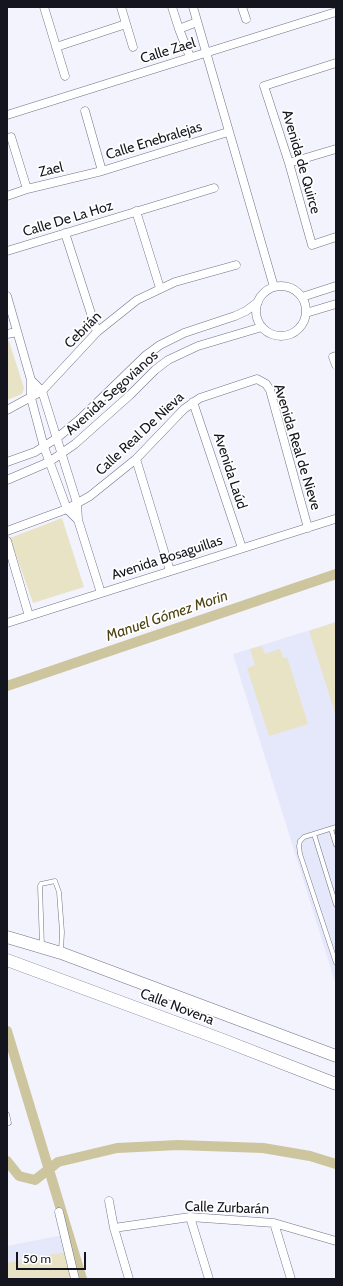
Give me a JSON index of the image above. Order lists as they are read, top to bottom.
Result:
{
  "streets": {
    "main road": ["Calle Novena"],
    "street": [
      "Calle Zael",
      "Calle Enebralejas",
      "Avenida de Quirce",
      "Zael",
      "Calle De La Hoz",
      "Cebrián",
      "Avenida Segovianos",
      "Calle Real De Nieva",
      "Avenida Real de Nieve",
      "Avenida Laúd",
      "Avenida Bosaguillas",
      "Calle Zurbarán"
    ]
  },
  "crossings": [
    ["Calle Enebralejas", "Zael"],
    ["Calle Real De Nieva", "Avenida Real de Nieve"],
    ["Calle Real De Nieva", "Avenida Laúd"],
    ["Avenida Real de Nieve", "Avenida Bosaguillas"],
    ["Avenida Laúd", "Avenida Bosaguillas"]
  ],
  "water": ["Manuel Gómez Morin"],
  "scale_bar": "50 m"
}
